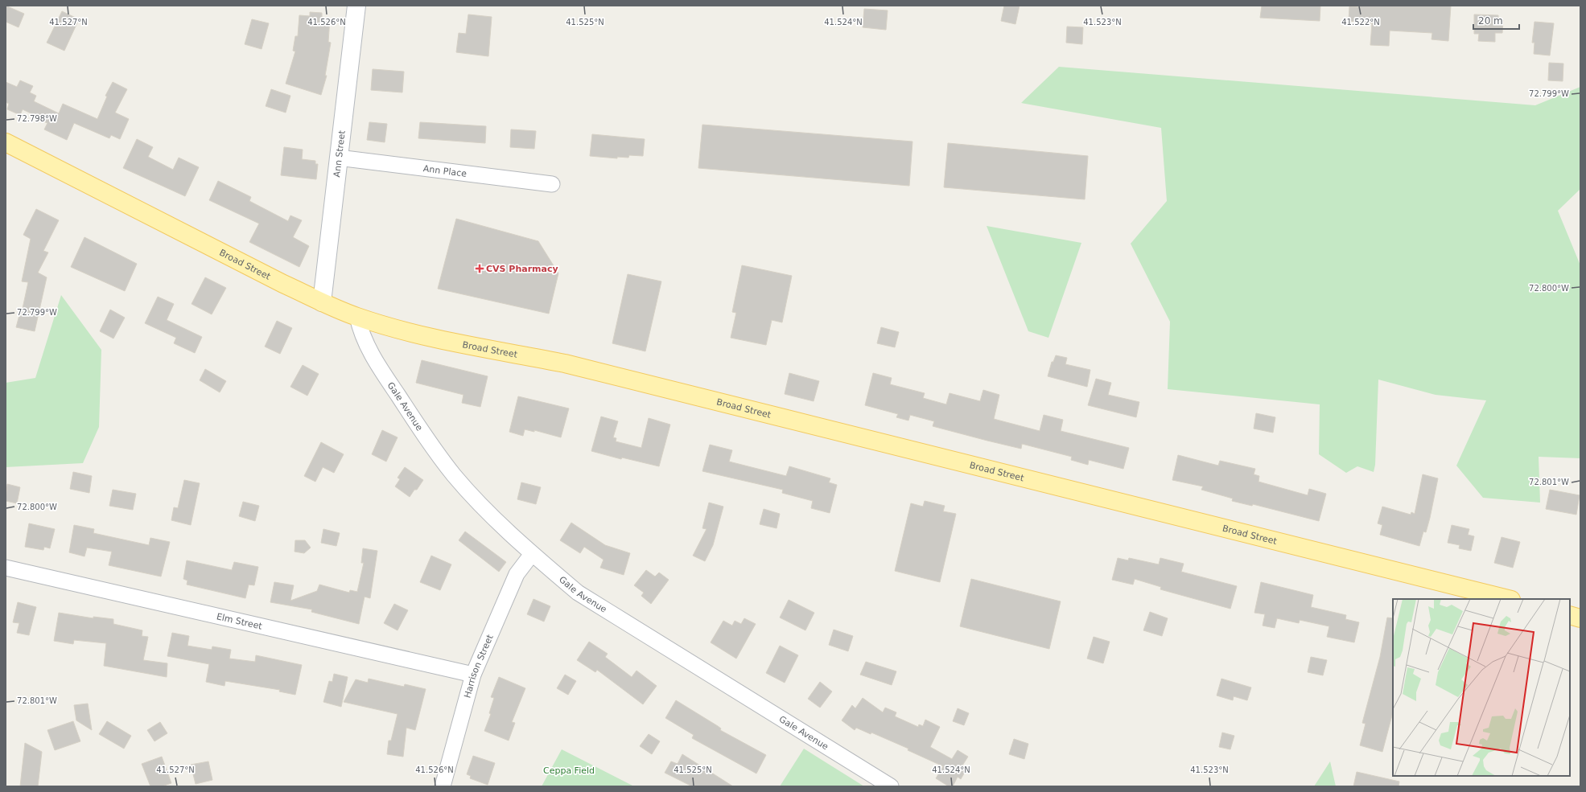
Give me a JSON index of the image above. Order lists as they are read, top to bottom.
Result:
{
  "streets": {
    "main road": ["Ann Street", "Broad Street"],
    "street": [
      "Ann Place",
      "Gale Avenue",
      "Elm Street",
      "Harrison Street"
    ]
  },
  "crossings": [
    ["Ann Street", "Ann Place"],
    ["Ann Street", "Broad Street"],
    ["Broad Street", "Gale Avenue"],
    ["Gale Avenue", "Harrison Street"],
    ["Elm Street", "Harrison Street"]
  ],
  "parks": ["Ceppa Field"],
  "places": {
    "health": ["CVS Pharmacy"]
  },
  "scale_bar": "20 m",
  "coordinates": [
    "41.527°N",
    "41.526°N",
    "41.525°N",
    "41.524°N",
    "41.523°N",
    "41.522°N",
    "72.799°W",
    "72.798°W",
    "72.800°W",
    "72.801°W"
  ]
}
